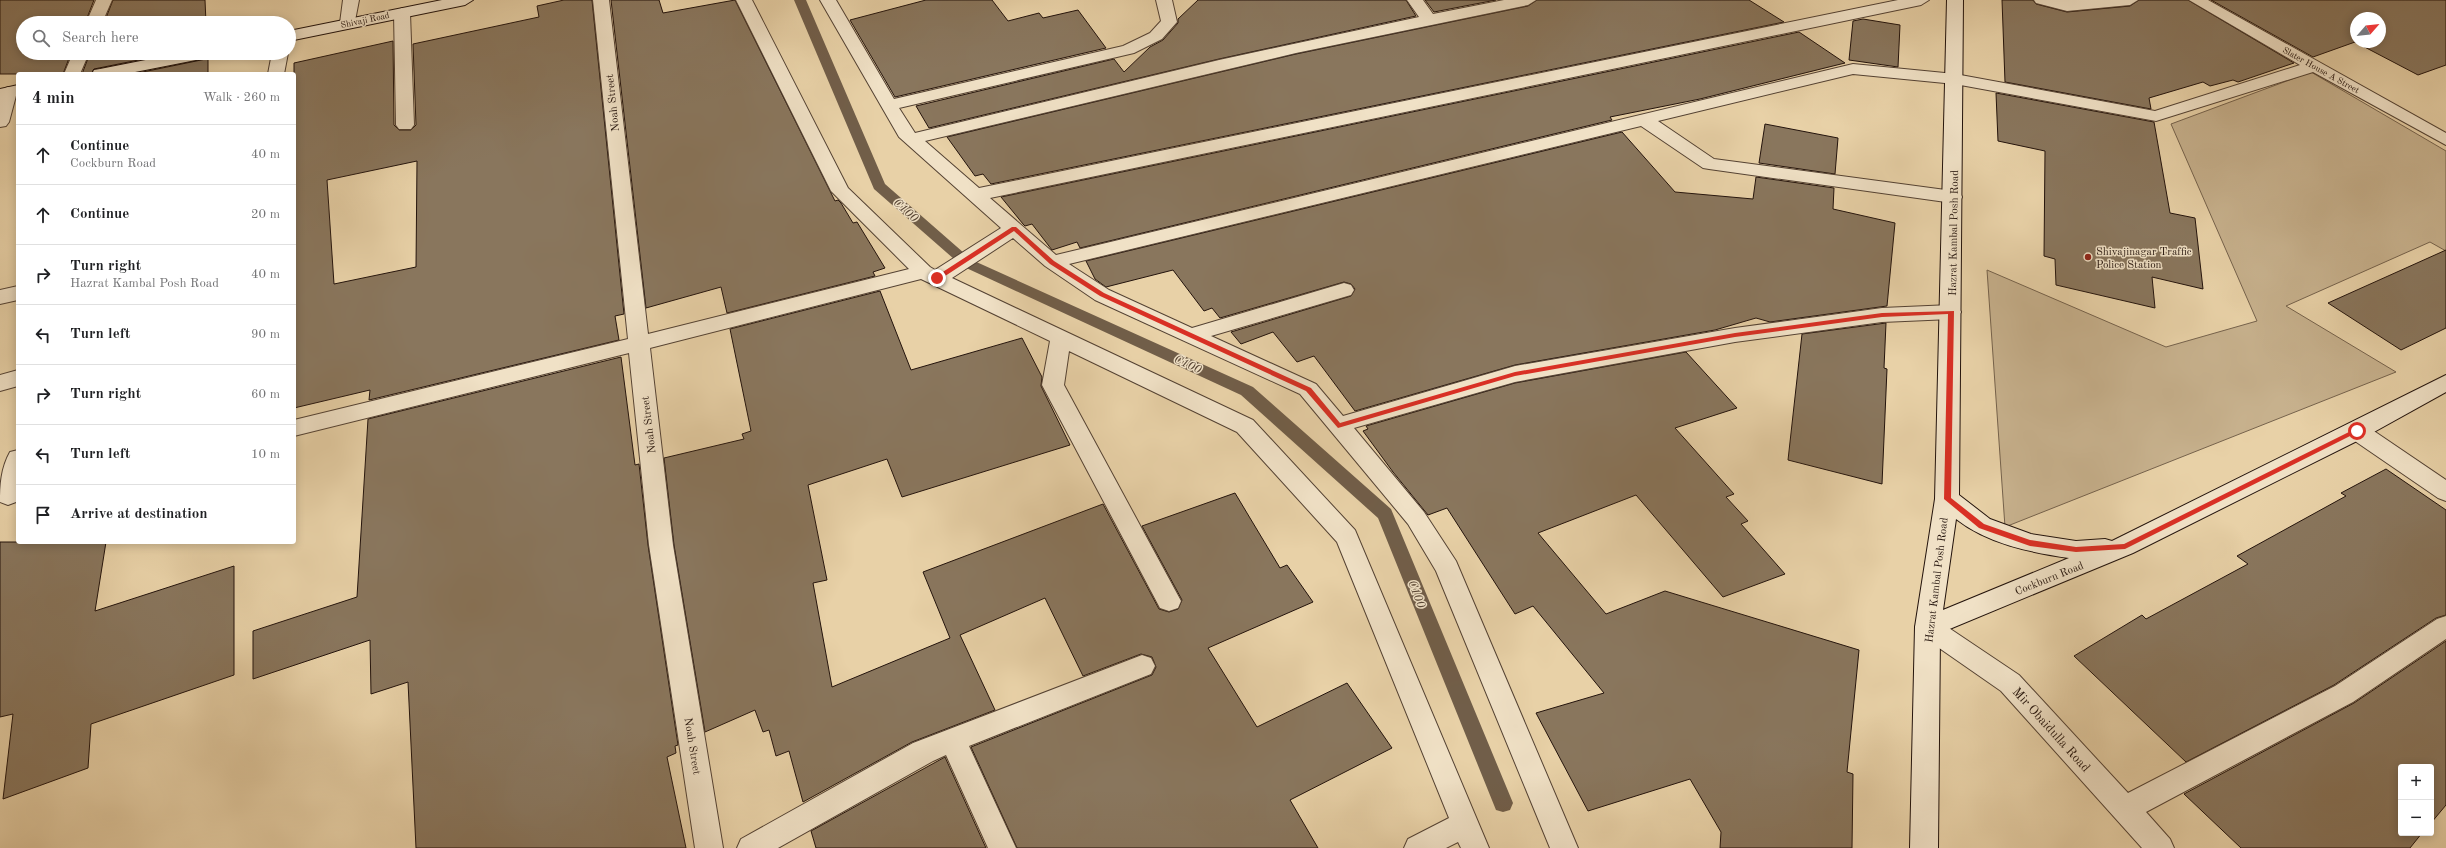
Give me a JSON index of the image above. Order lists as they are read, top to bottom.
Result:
{
  "streets": {
    "street": [
      "Shivaji Road",
      "Slater House A Street",
      "Noah Street",
      "Hazrat Kambal Posh Road",
      "Cockburn Road",
      "Mir Obaidulla Road"
    ]
  },
  "crossings": [
    ["Hazrat Kambal Posh Road", "Cockburn Road"],
    ["Hazrat Kambal Posh Road", "Mir Obaidulla Road"],
    ["Cockburn Road", "Mir Obaidulla Road"]
  ],
  "water": ["C100"],
  "places": ["Shivajinagar Traffic Police Station"],
  "north": "top right",
  "page": {
    "search": "Search here",
    "heading": ["4 min", "Walk · 260 m"],
    "list": [
      ["Continue", "Cockburn Road", "40 m"],
      ["Continue", "20 m"],
      ["Turn right", "Hazrat Kambal Posh Road", "40 m"],
      ["Turn left", "90 m"],
      ["Turn right", "60 m"],
      ["Turn left", "10 m"],
      "Arrive at destination"
    ],
    "map_buttons": ["+", "−"]
  }
}
